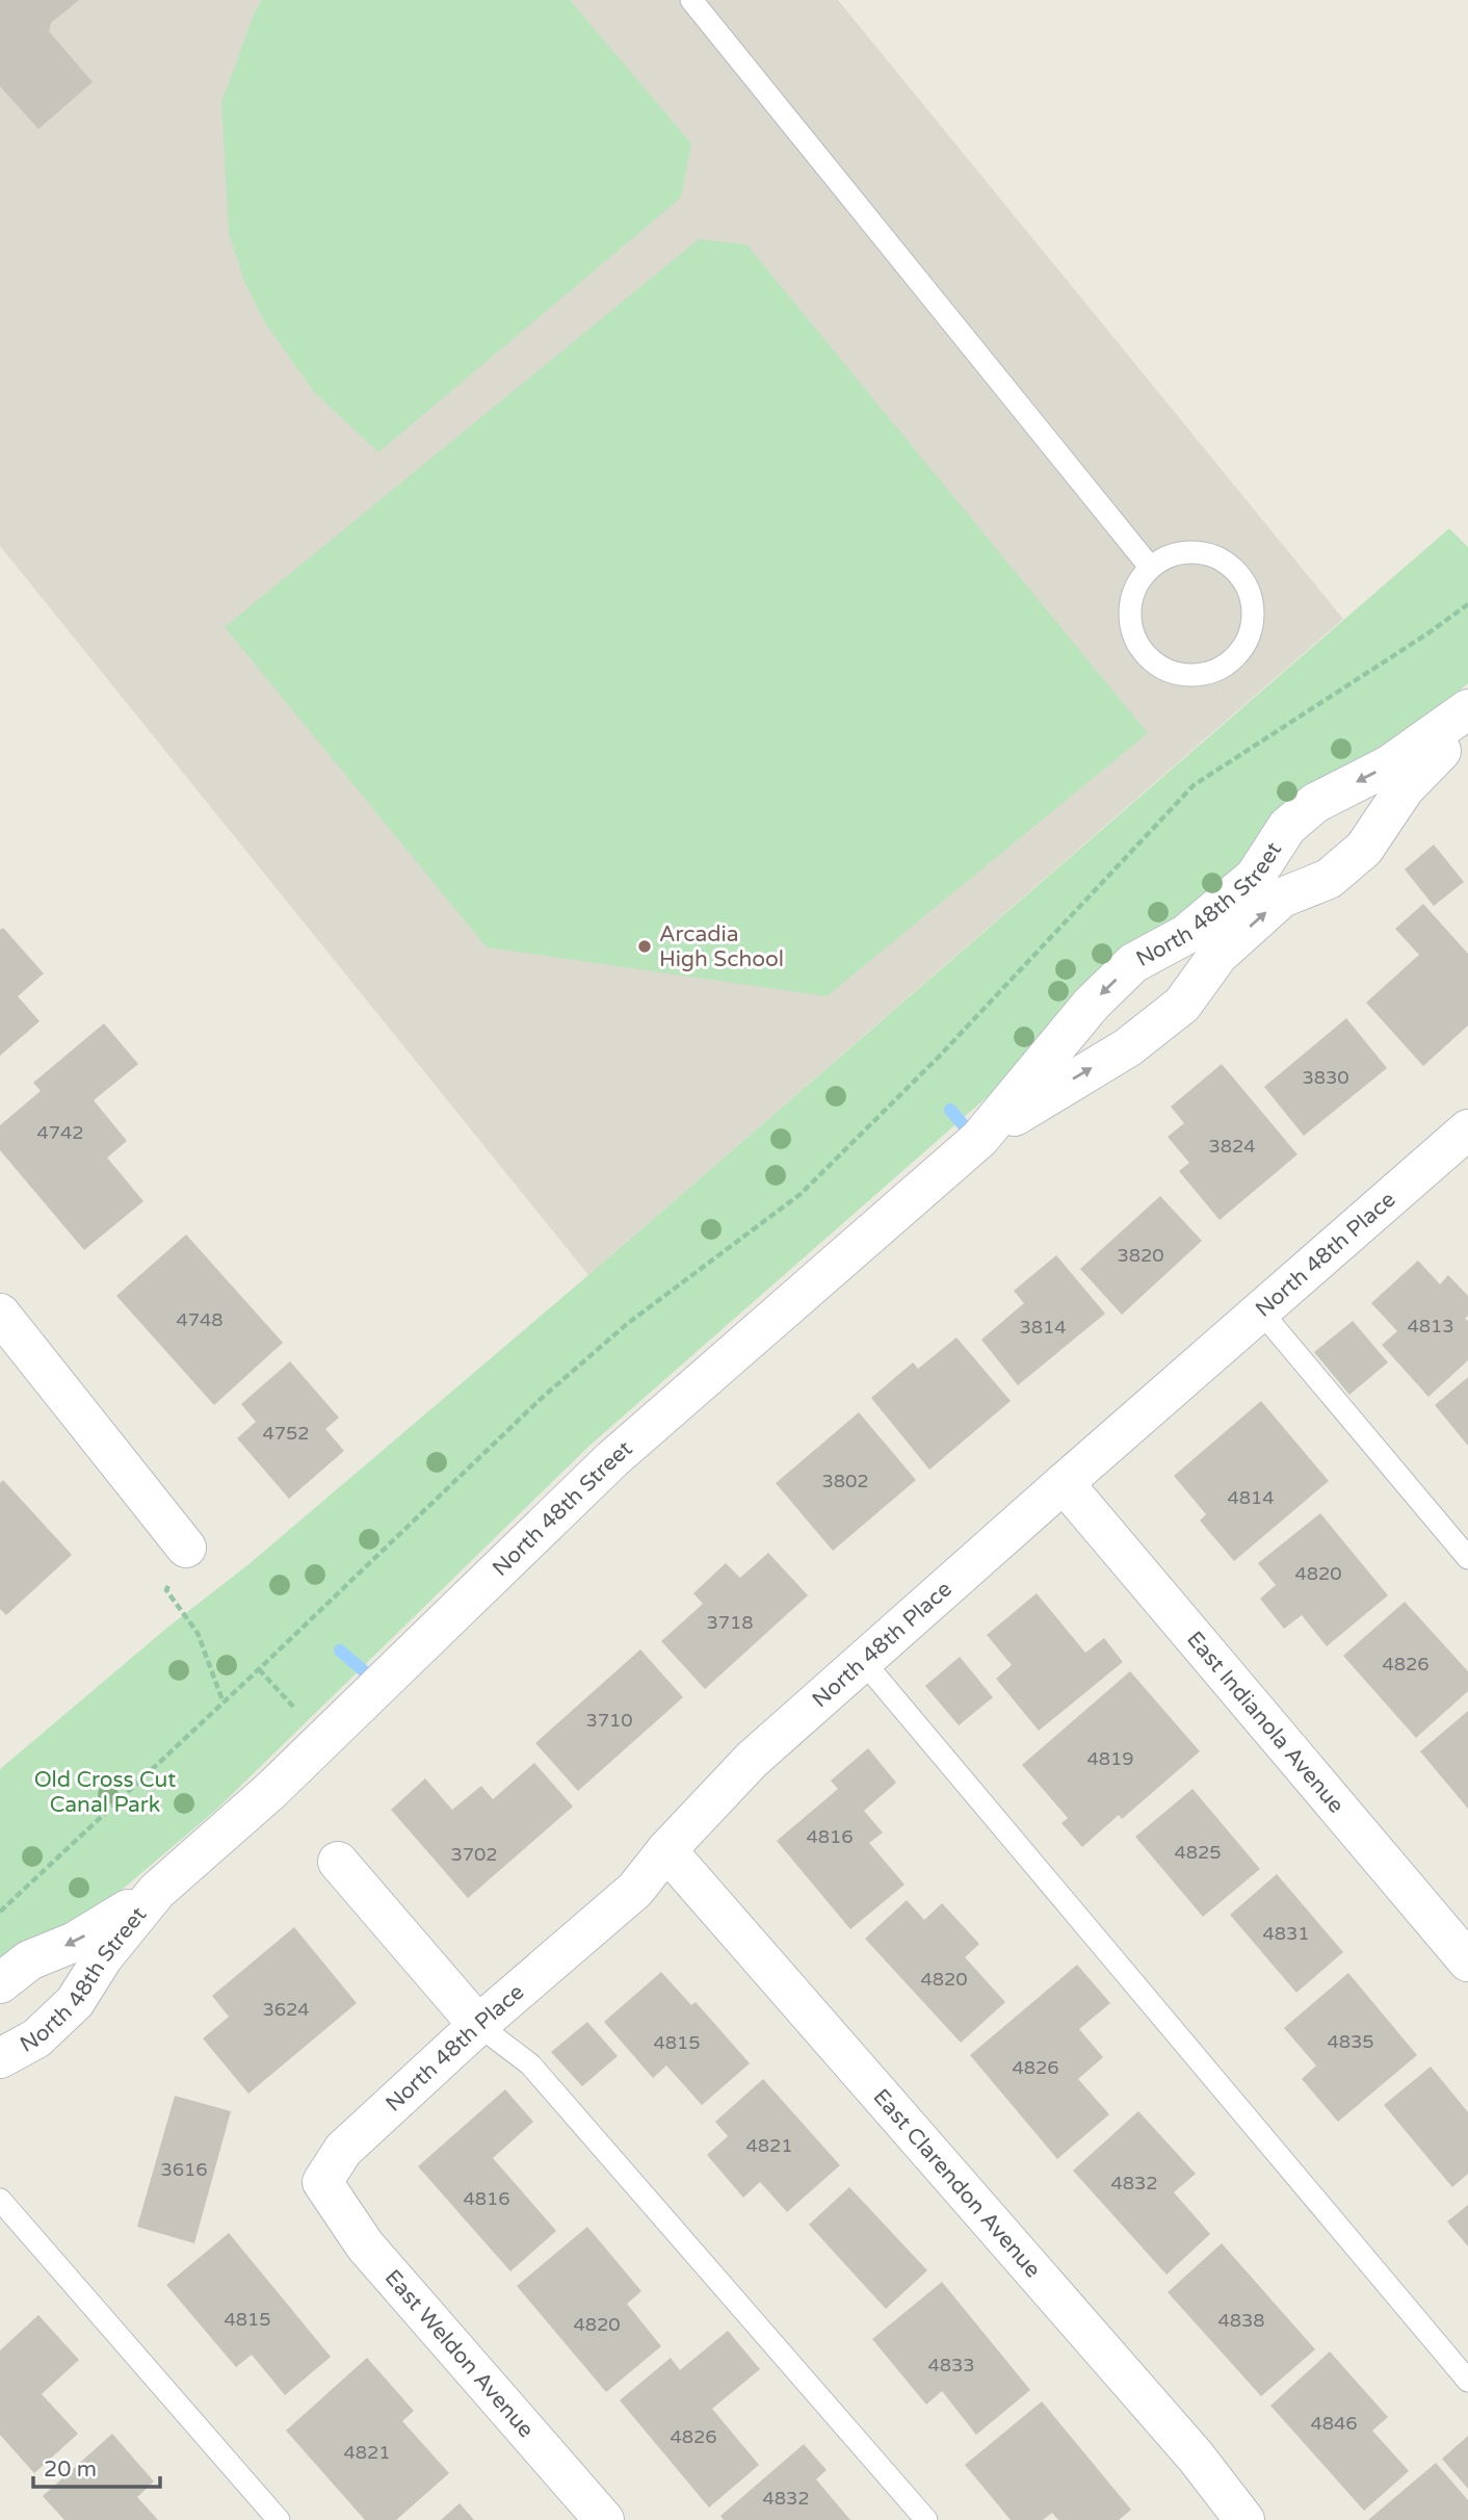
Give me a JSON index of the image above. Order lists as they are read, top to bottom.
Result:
{
  "streets": {
    "street": [
      "North 48th Street",
      "North 48th Place",
      "East Indianola Avenue",
      "East Clarendon Avenue",
      "East Weldon Avenue"
    ]
  },
  "crossings": [
    ["North 48th Place", "East Indianola Avenue"],
    ["North 48th Place", "East Clarendon Avenue"],
    ["North 48th Place", "East Weldon Avenue"]
  ],
  "parks": ["Old Cross Cut Canal Park"],
  "places": ["Arcadia High School"],
  "house_numbers": [
    "3830",
    "4742",
    "3824",
    "3820",
    "4748",
    "4813",
    "3814",
    "4752",
    "3802",
    "4814",
    "4820",
    "3718",
    "4826",
    "3710",
    "4819",
    "4816",
    "4825",
    "3702",
    "4831",
    "4820",
    "3624",
    "4835",
    "4815",
    "4826",
    "4821",
    "3616",
    "4832",
    "4816",
    "4815",
    "4838",
    "4820",
    "4833",
    "4846",
    "4826",
    "4821",
    "4832"
  ],
  "scale_bar": "20 m"
}
